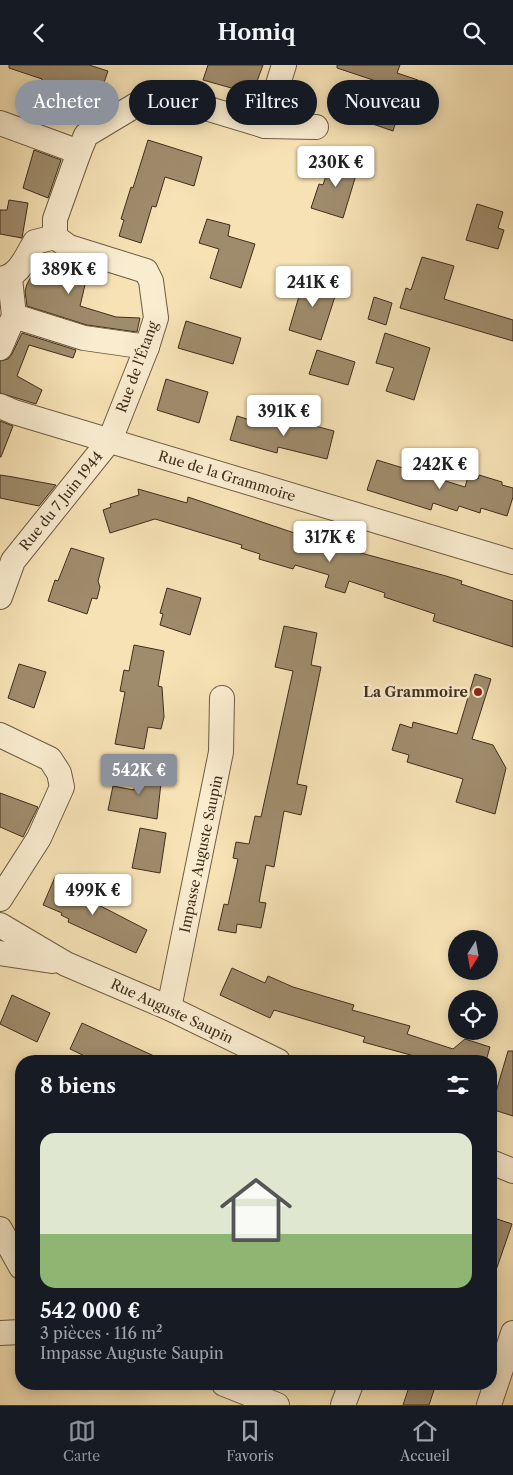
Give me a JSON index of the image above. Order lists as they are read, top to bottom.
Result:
{
  "streets": {
    "street": [
      "Rue de l'Étang",
      "Rue de la Grammoire",
      "Rue du 7 Juin 1944",
      "Impasse Auguste Saupin",
      "Rue Auguste Saupin"
    ]
  },
  "crossings": [
    ["Rue de l'Étang", "Rue de la Grammoire"],
    ["Rue de l'Étang", "Rue du 7 Juin 1944"],
    ["Rue de la Grammoire", "Rue du 7 Juin 1944"],
    ["Impasse Auguste Saupin", "Rue Auguste Saupin"]
  ],
  "places": ["La Grammoire"],
  "north": "bottom",
  "page": {
    "header": "Homiq",
    "chip": [
      "Acheter",
      "Louer",
      "Filtres",
      "Nouveau"
    ],
    "price": [
      "230K €",
      "389K €",
      "241K €",
      "391K €",
      "242K €",
      "317K €",
      "542K €",
      "499K €"
    ],
    "heading": "8 biens",
    "list": [
      {
        "name": "542 000 €",
        "note": "3 pièces · 116 m² · Impasse Auguste Saupin"
      }
    ],
    "tabs": ["Carte", "Favoris", "Accueil"]
  }
}
